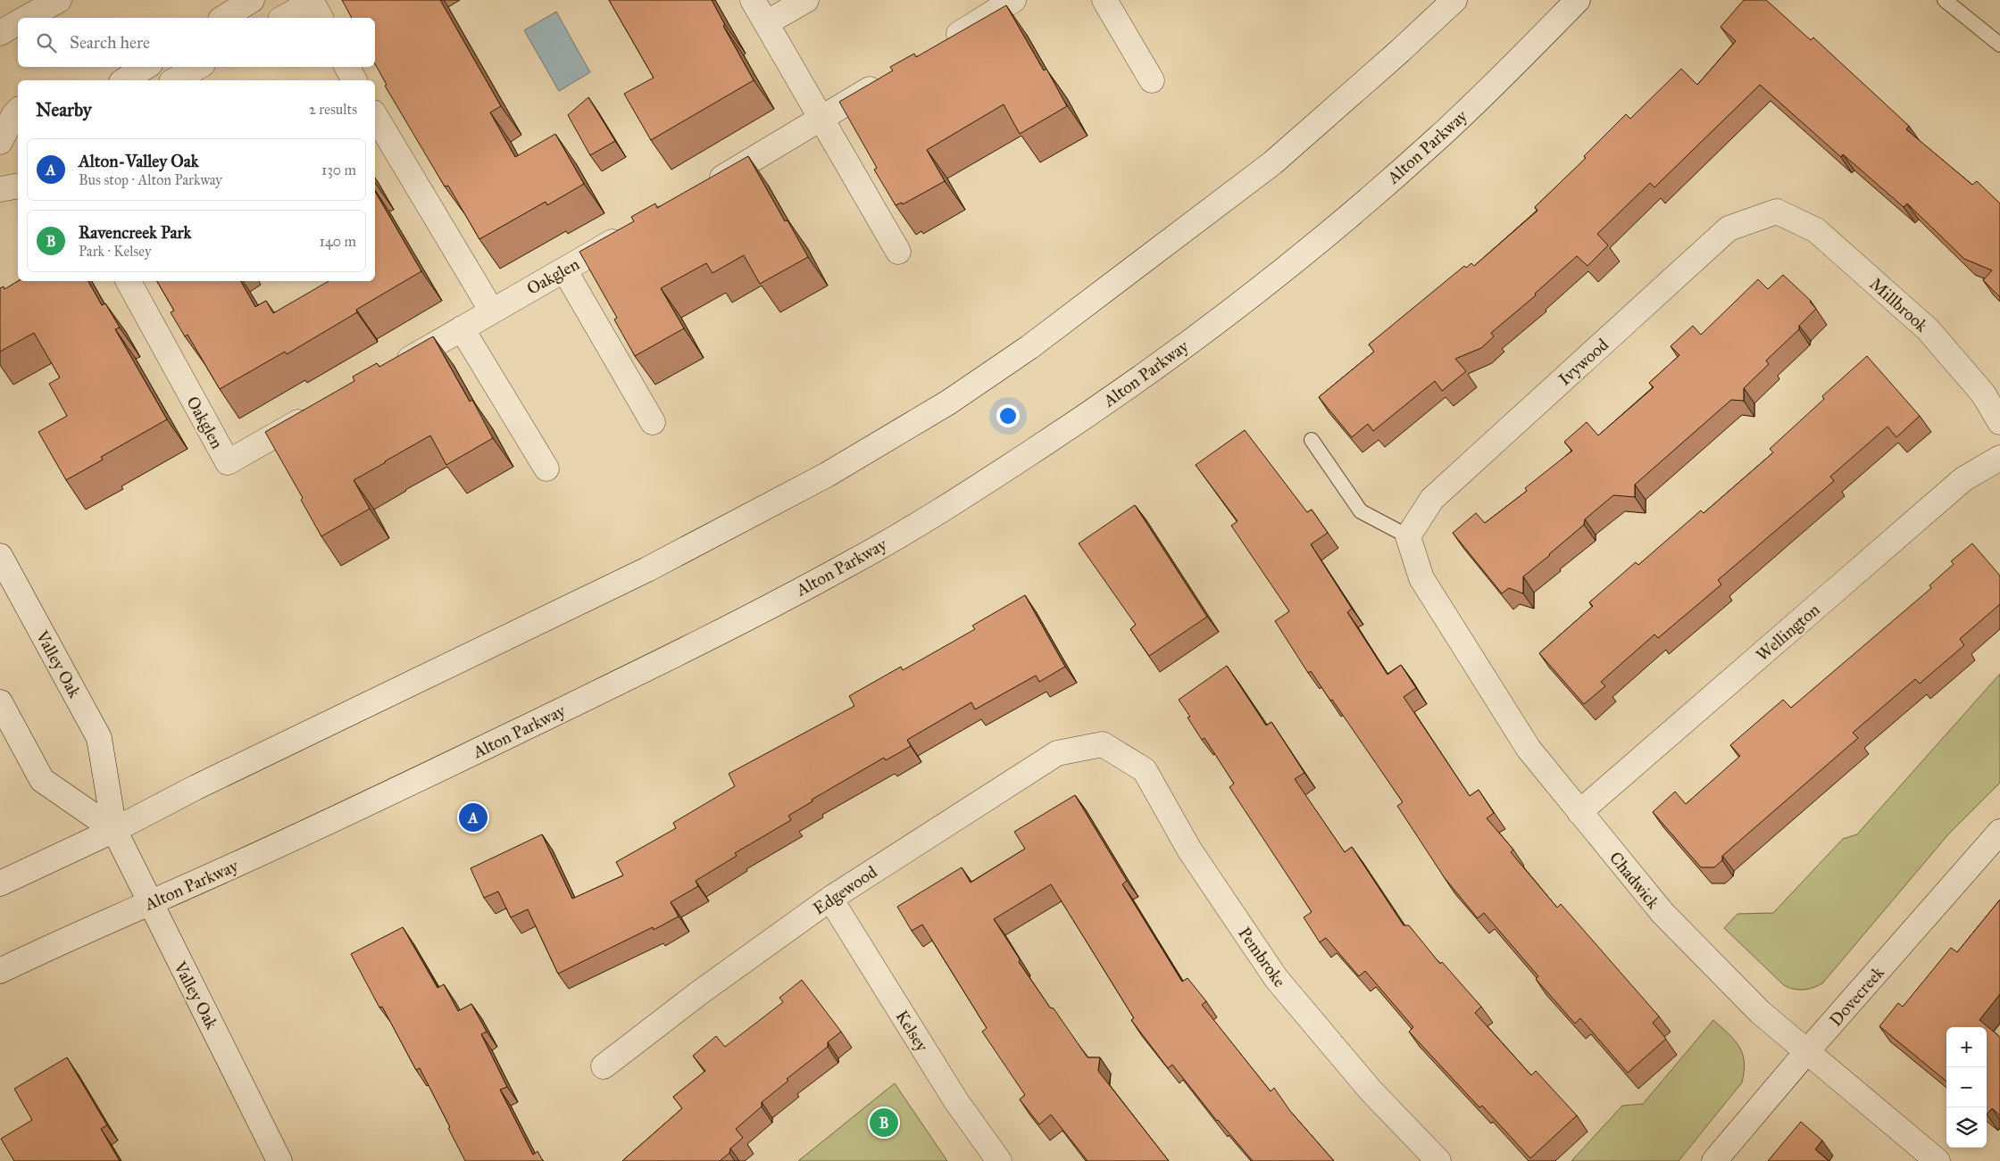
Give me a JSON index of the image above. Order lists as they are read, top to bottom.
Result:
{
  "streets": {
    "street": [
      "Alton Parkway",
      "Oakglen",
      "Millbrook",
      "Ivywood",
      "Wellington",
      "Valley Oak",
      "Chadwick",
      "Edgewood",
      "Pembroke",
      "Dovecreek",
      "Kelsey"
    ]
  },
  "crossings": [
    ["Alton Parkway", "Valley Oak"],
    ["Millbrook", "Ivywood"],
    ["Ivywood", "Chadwick"],
    ["Wellington", "Chadwick"],
    ["Chadwick", "Dovecreek"],
    ["Edgewood", "Pembroke"],
    ["Edgewood", "Kelsey"]
  ],
  "page": {
    "search": "Search here",
    "heading": ["Nearby", "2 results"],
    "list": [
      {
        "mark": "A",
        "name": "Alton-Valley Oak",
        "note": "Bus stop · Alton Parkway",
        "value": "130 m"
      },
      {
        "mark": "B",
        "name": "Ravencreek Park",
        "note": "Park · Kelsey",
        "value": "140 m"
      }
    ],
    "pins": ["A", "B"],
    "map_buttons": ["+", "−"]
  }
}
